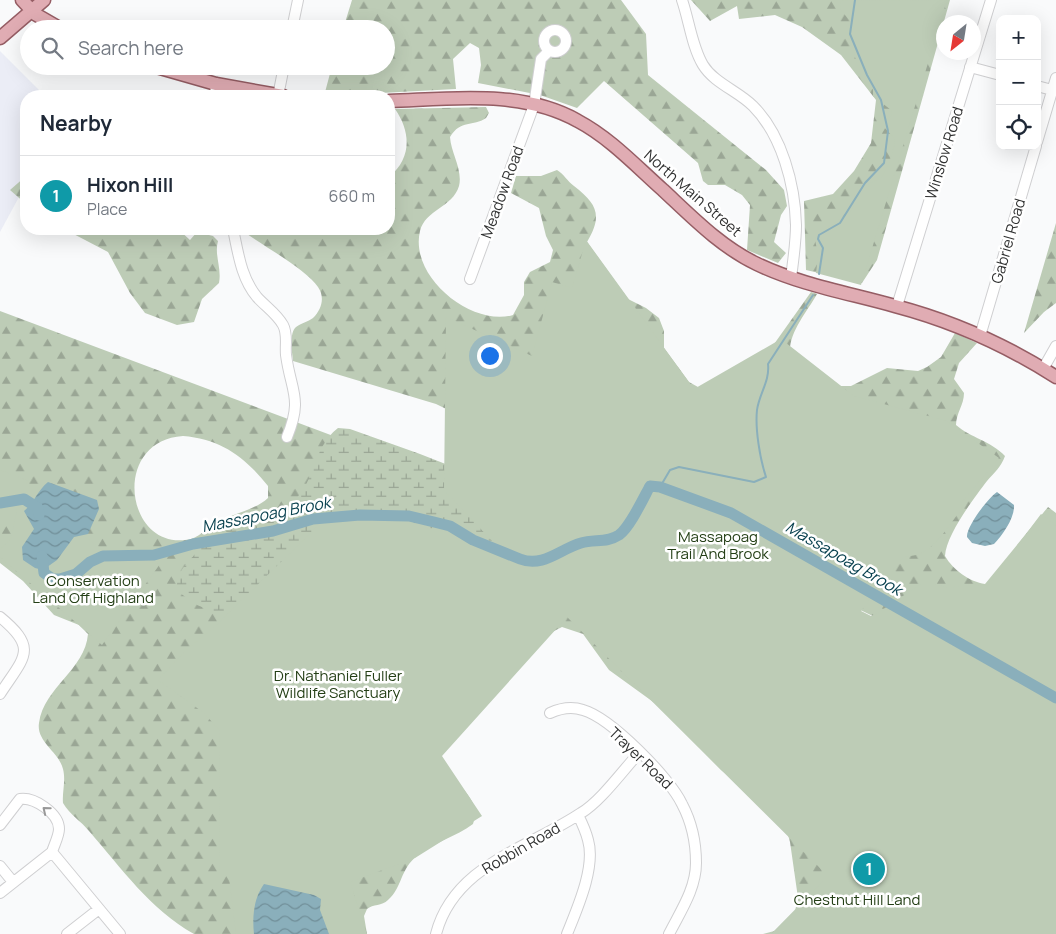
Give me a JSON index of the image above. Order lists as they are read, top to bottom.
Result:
{
  "streets": {
    "main road": ["North Main Street"],
    "street": [
      "Winslow Road",
      "Meadow Road",
      "Gabriel Road",
      "Trayer Road",
      "Robbin Road"
    ]
  },
  "crossings": [
    ["Winslow Road", "North Main Street"],
    ["Meadow Road", "North Main Street"],
    ["North Main Street", "Gabriel Road"],
    ["Trayer Road", "Robbin Road"]
  ],
  "water": ["Massapoag Brook"],
  "parks": [
    "Massapoag Trail And Brook",
    "Conservation Land Off Highland",
    "Dr. Nathaniel Fuller Wildlife Sanctuary",
    "Chestnut Hill Land"
  ],
  "north": "bottom left",
  "page": {
    "map_buttons": ["+", "−"],
    "search": "Search here",
    "heading": "Nearby",
    "list": [
      {
        "mark": "1",
        "name": "Hixon Hill",
        "note": "Place",
        "value": "660 m"
      }
    ],
    "pins": "1"
  }
}
